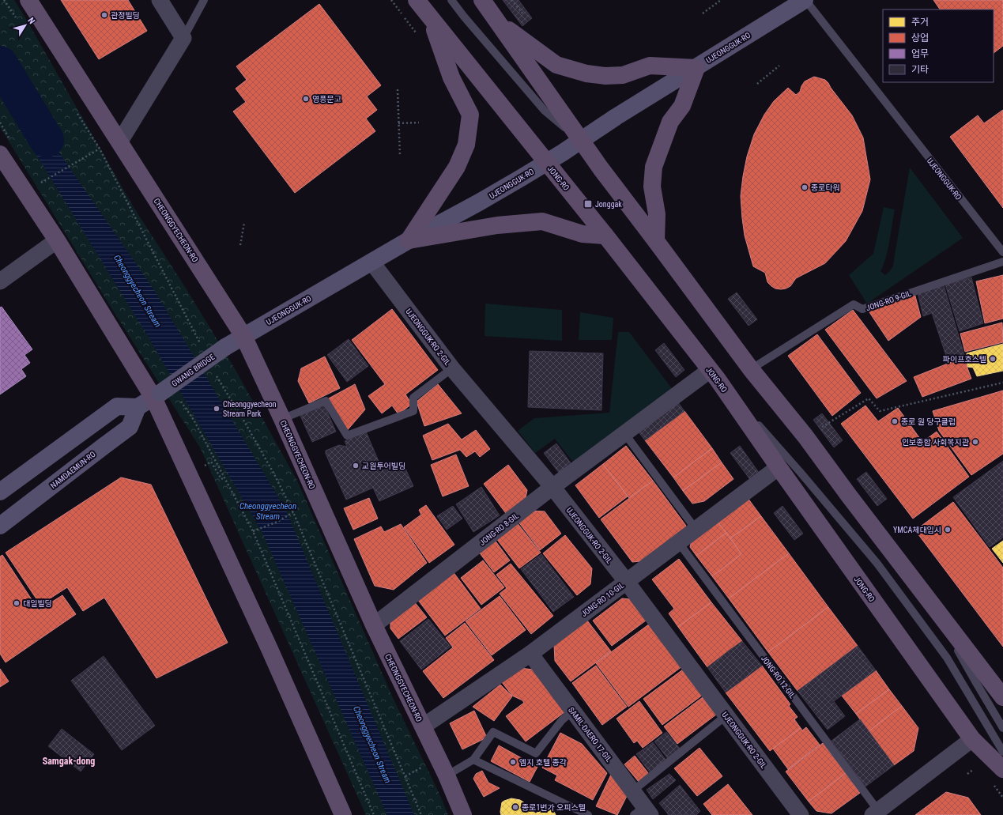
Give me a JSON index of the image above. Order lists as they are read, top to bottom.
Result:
{
  "streets": {
    "main road": [
      "UJEONGGUK-RO",
      "JONG-RO",
      "CHEONGGYECHEON-RO",
      "GWANG BRIDGE",
      "NAMDAEMUN-RO"
    ],
    "street": [
      "UJEONGGUK-RO 2-GIL",
      "JONG-RO 8-GIL",
      "JONG-RO 10-GIL",
      "JONG-RO 12-GIL",
      "SAMIL-DAERO 17-GIL"
    ],
    "lane": ["JONG-RO 9-GIL"]
  },
  "crossings": [
    ["UJEONGGUK-RO", "JONG-RO"],
    ["UJEONGGUK-RO", "CHEONGGYECHEON-RO"],
    ["UJEONGGUK-RO", "UJEONGGUK-RO 2-GIL"],
    ["UJEONGGUK-RO", "GWANG BRIDGE"],
    ["JONG-RO", "JONG-RO 8-GIL"],
    ["JONG-RO", "JONG-RO 10-GIL"],
    ["JONG-RO", "JONG-RO 12-GIL"],
    ["CHEONGGYECHEON-RO", "GWANG BRIDGE"],
    ["CHEONGGYECHEON-RO", "JONG-RO 8-GIL"],
    ["CHEONGGYECHEON-RO", "JONG-RO 10-GIL"],
    ["UJEONGGUK-RO 2-GIL", "JONG-RO 8-GIL"],
    ["UJEONGGUK-RO 2-GIL", "JONG-RO 10-GIL"],
    ["JONG-RO 10-GIL", "JONG-RO 12-GIL"],
    ["JONG-RO 10-GIL", "SAMIL-DAERO 17-GIL"]
  ],
  "districts": ["Samgak-dong"],
  "water": ["Cheonggyecheon Stream"],
  "places": {
    "other": [
      "관정빌딩",
      "영풍문고",
      "종로타워",
      "파이프호스텔",
      "Cheonggyecheon Stream Park",
      "종로 원 당구클럽",
      "인보종합 사회복지관",
      "교원투어빌딩",
      "YMCA체대입시",
      "대일빌딩",
      "엠지 호텔 종각",
      "종로1번가 오피스텔"
    ],
    "transit": ["Jonggak"]
  },
  "legend": [
    "주거",
    "상업",
    "업무",
    "기타"
  ],
  "north": "top right"
}
